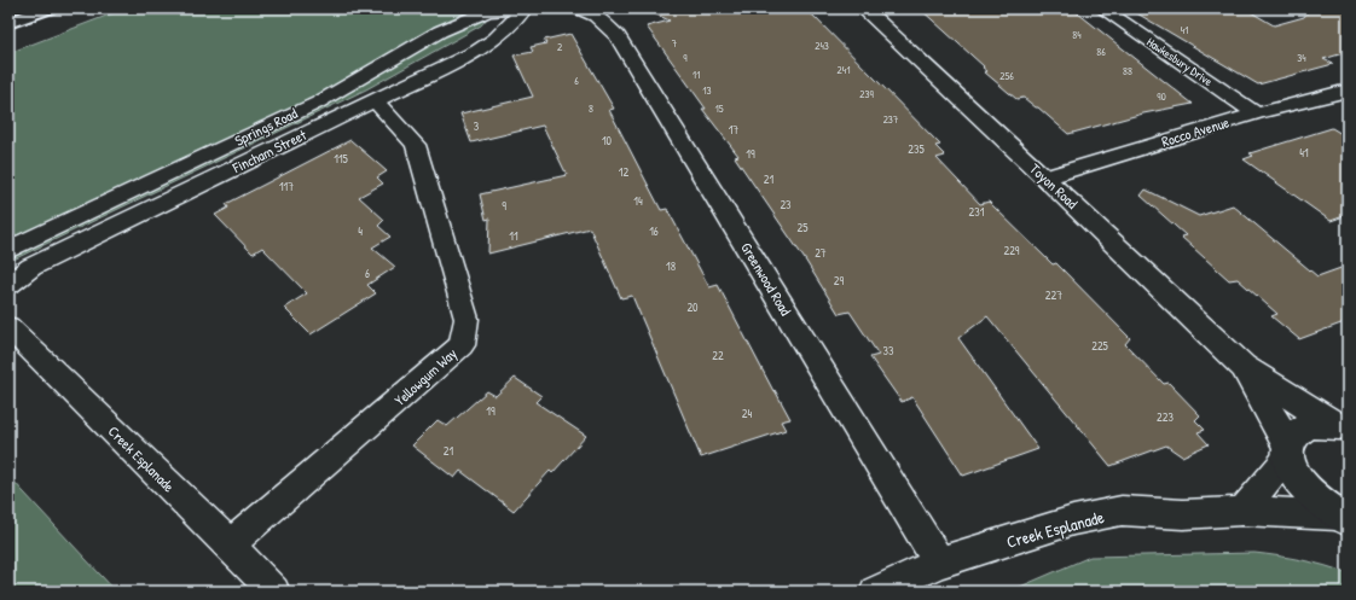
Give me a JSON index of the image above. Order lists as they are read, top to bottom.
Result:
{
  "streets": {
    "street": [
      "Hawkesbury Drive",
      "Springs Road",
      "Rocco Avenue",
      "Fincham Street",
      "Toyon Road",
      "Greenwood Road",
      "Yellowgum Way",
      "Creek Esplanade"
    ]
  },
  "crossings": [
    ["Hawkesbury Drive", "Rocco Avenue"],
    ["Springs Road", "Fincham Street"],
    ["Rocco Avenue", "Toyon Road"],
    ["Fincham Street", "Yellowgum Way"],
    ["Toyon Road", "Creek Esplanade"],
    ["Greenwood Road", "Creek Esplanade"],
    ["Yellowgum Way", "Creek Esplanade"]
  ],
  "house_numbers": [
    "41",
    "84",
    "7",
    "243",
    "2",
    "86",
    "9",
    "34",
    "241",
    "88",
    "11",
    "256",
    "6",
    "13",
    "239",
    "90",
    "8",
    "15",
    "237",
    "3",
    "17",
    "10",
    "235",
    "41",
    "19",
    "115",
    "12",
    "21",
    "117",
    "14",
    "23",
    "9",
    "231",
    "25",
    "4",
    "16",
    "11",
    "229",
    "27",
    "18",
    "6",
    "29",
    "227",
    "20",
    "225",
    "33",
    "22",
    "19",
    "24",
    "223",
    "21"
  ]
}
